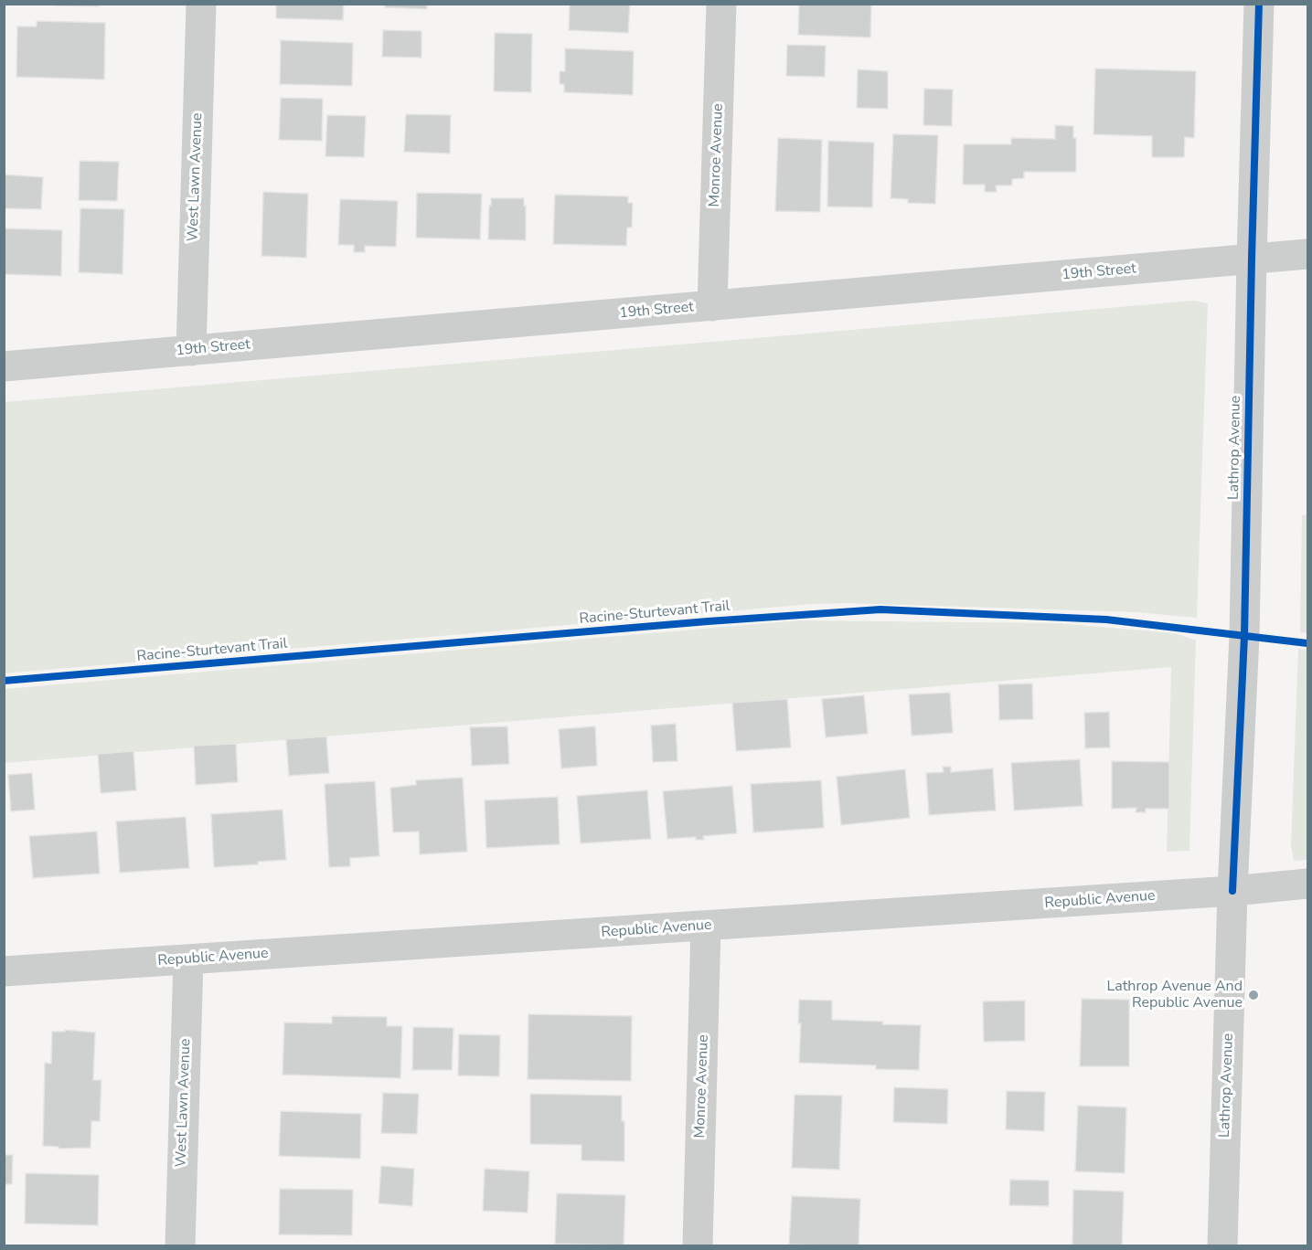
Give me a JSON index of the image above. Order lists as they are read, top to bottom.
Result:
{
  "streets": {
    "street": [
      "Monroe Avenue",
      "West Lawn Avenue",
      "19th Street",
      "Lathrop Avenue",
      "Republic Avenue"
    ],
    "cycle path": ["Racine-Sturtevant Trail"]
  },
  "crossings": [
    ["Monroe Avenue", "19th Street"],
    ["Monroe Avenue", "Republic Avenue"],
    ["West Lawn Avenue", "19th Street"],
    ["West Lawn Avenue", "Republic Avenue"],
    ["19th Street", "Lathrop Avenue"],
    ["Lathrop Avenue", "Republic Avenue"]
  ],
  "places": ["Lathrop Avenue And Republic Avenue"]
}
